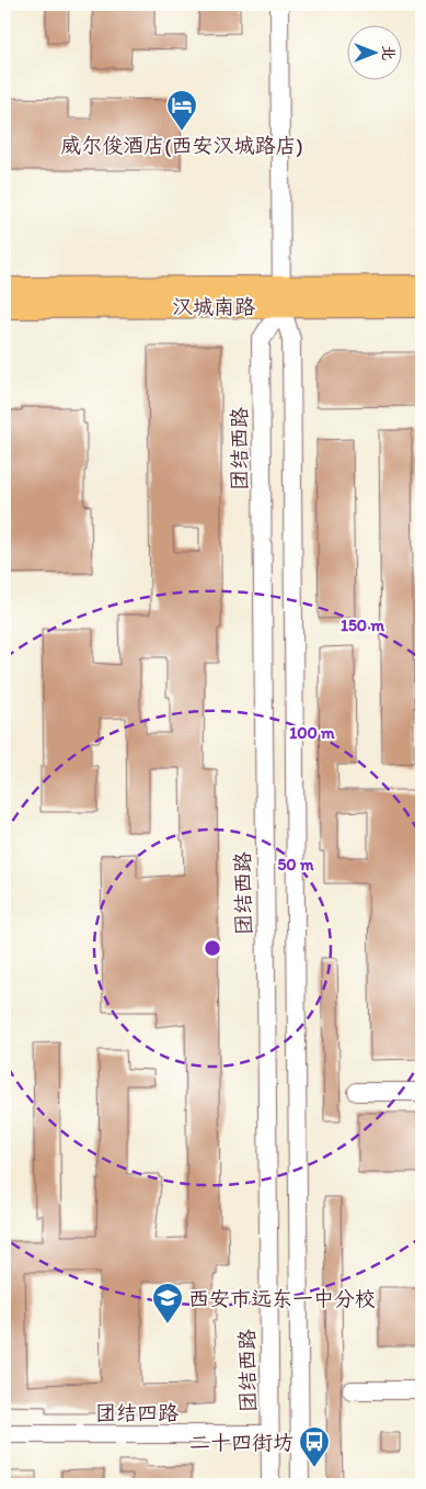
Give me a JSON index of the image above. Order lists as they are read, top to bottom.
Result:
{
  "streets": {
    "main road": ["汉城南路"],
    "street": ["团结西路", "团结四路"]
  },
  "crossings": [
    ["汉城南路", "团结西路"],
    ["团结西路", "团结四路"]
  ],
  "places": {
    "hotel": ["威尔俊酒店(西安汉城路店)"],
    "school or university": ["西安市远东一中分校"],
    "bus stop": ["二十四街坊"]
  },
  "north": "right",
  "rings": ["150 m", "100 m", "50 m"]
}
